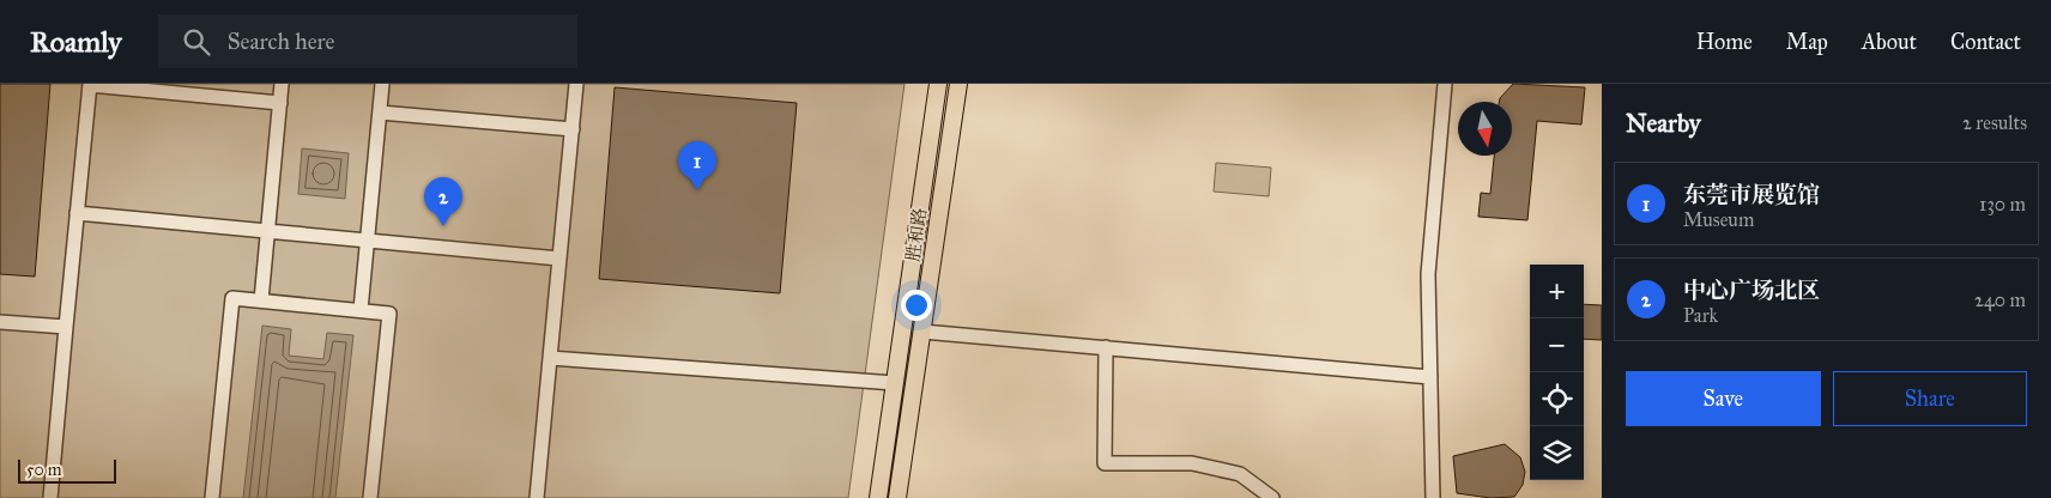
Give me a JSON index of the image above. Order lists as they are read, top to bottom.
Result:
{
  "streets": {
    "main road": ["胜和路"]
  },
  "scale_bar": "50 m",
  "north": "bottom",
  "page": {
    "header": "Roamly",
    "search": "Search here",
    "nav": [
      "Home",
      "Map",
      "About",
      "Contact"
    ],
    "heading": ["Nearby", "2 results"],
    "pins": ["1", "2"],
    "list": [
      {
        "mark": "1",
        "name": "东莞市展览馆",
        "note": "Museum",
        "value": "130 m"
      },
      {
        "mark": "2",
        "name": "中心广场北区",
        "note": "Park",
        "value": "240 m"
      }
    ],
    "map_buttons": ["+", "−"],
    "buttons": ["Save", "Share"],
    "scale": "50 m"
  }
}
